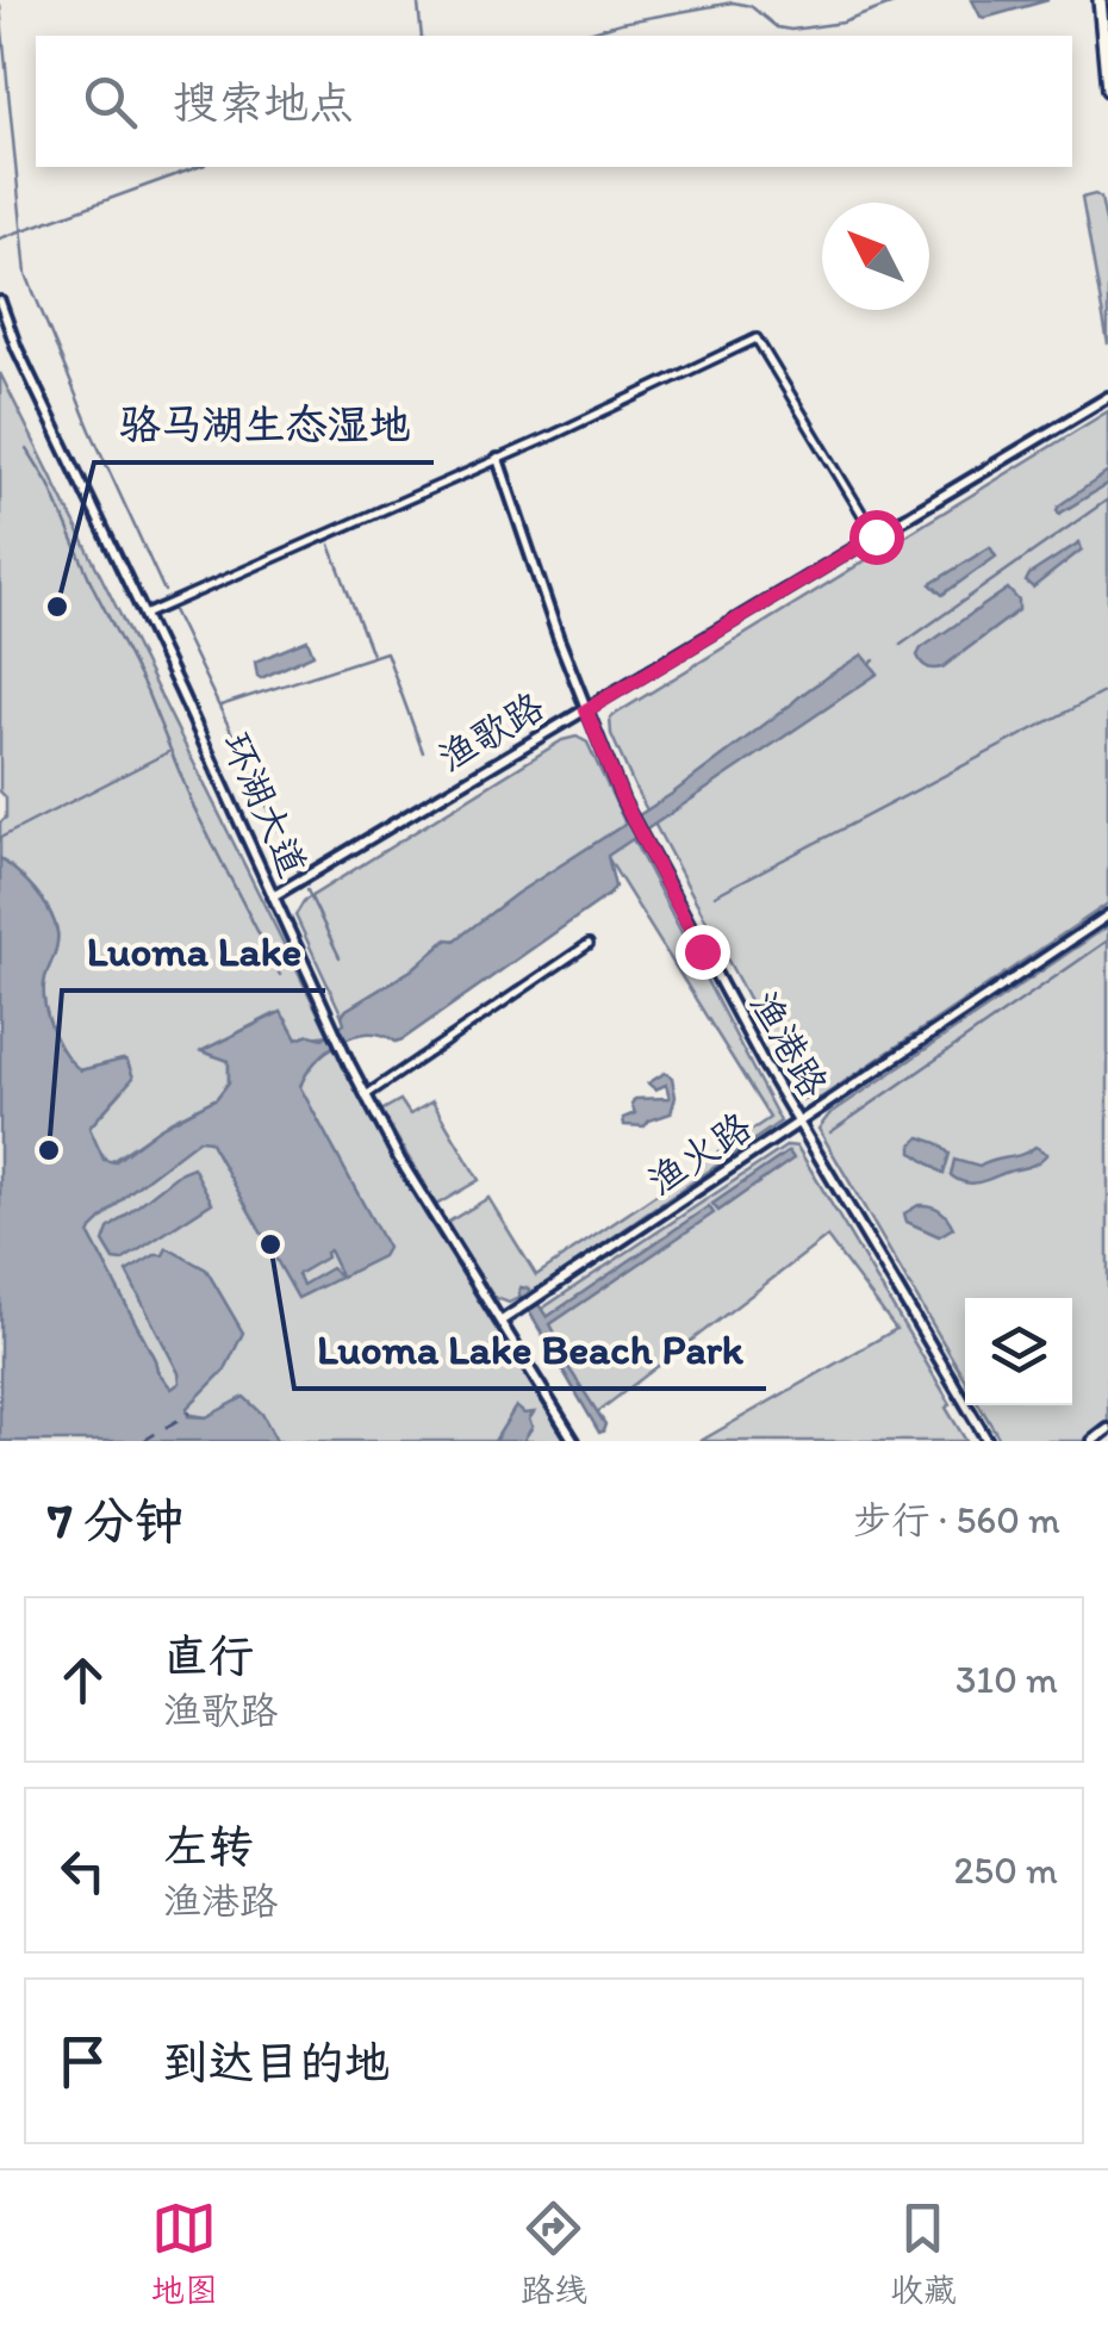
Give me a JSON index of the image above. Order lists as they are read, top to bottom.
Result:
{
  "streets": {
    "street": [
      "渔歌路",
      "环湖大道",
      "渔港路",
      "渔火路"
    ]
  },
  "crossings": [
    ["渔歌路", "环湖大道"],
    ["渔歌路", "渔港路"],
    ["环湖大道", "渔火路"],
    ["渔港路", "渔火路"]
  ],
  "places": ["骆马湖生态湿地", "Luoma Lake", "Luoma Lake Beach Park"],
  "north": "top left",
  "page": {
    "search": "搜索地点",
    "heading": ["7 分钟", "步行 · 560 m"],
    "list": [
      ["直行", "渔歌路", "310 m"],
      ["左转", "渔港路", "250 m"],
      "到达目的地"
    ],
    "nav": ["地图", "路线", "收藏"]
  }
}
